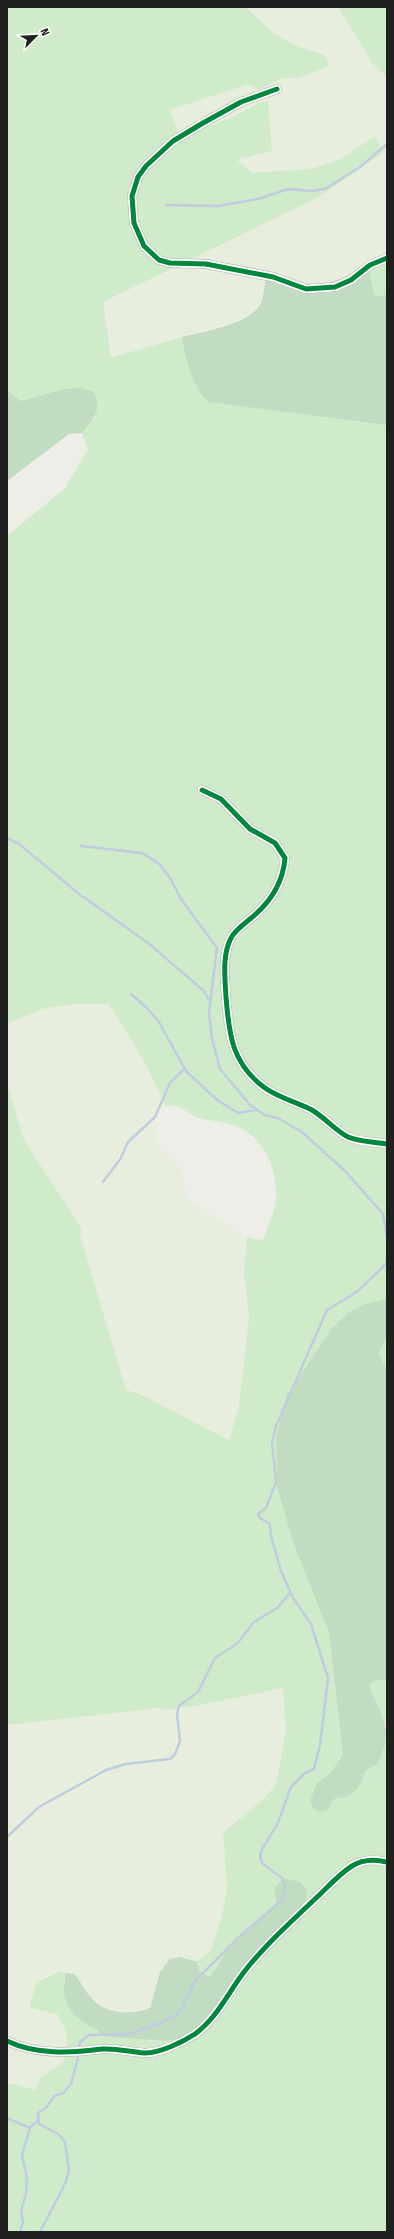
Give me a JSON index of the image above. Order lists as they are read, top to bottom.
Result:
{
  "north": "top right"
}
